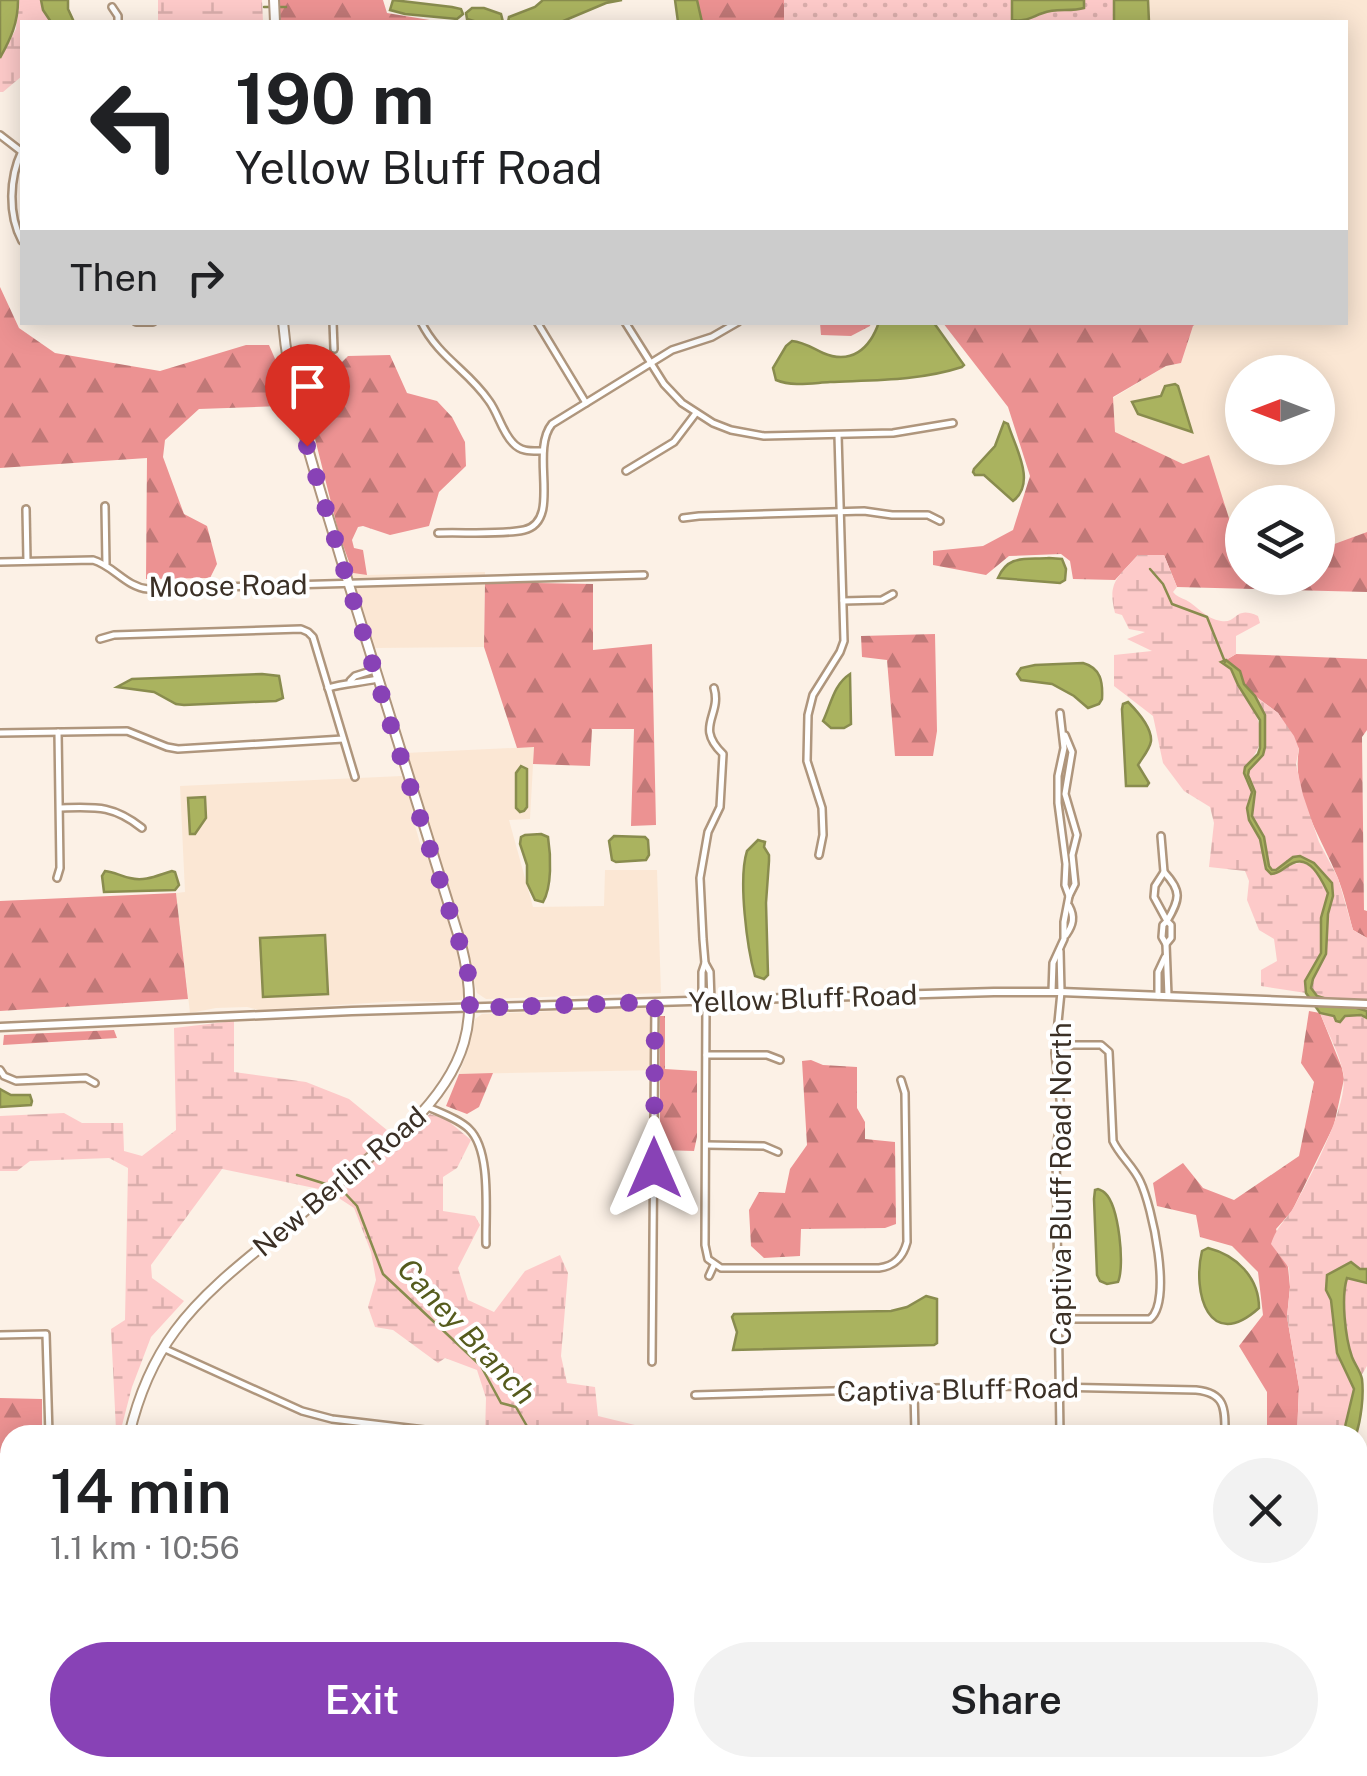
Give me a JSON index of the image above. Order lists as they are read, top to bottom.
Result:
{
  "streets": {
    "main road": ["New Berlin Road"],
    "street": [
      "Moose Road",
      "Yellow Bluff Road",
      "Captiva Bluff Road North",
      "Captiva Bluff Road"
    ]
  },
  "crossings": [
    ["Moose Road", "New Berlin Road"],
    ["Yellow Bluff Road", "New Berlin Road"],
    ["Yellow Bluff Road", "Captiva Bluff Road North"],
    ["Captiva Bluff Road North", "Captiva Bluff Road"]
  ],
  "water": ["Caney Branch"],
  "north": "left",
  "page": {
    "turn": ["190 m", "Yellow Bluff Road"],
    "then": "Then",
    "heading": ["14 min", "1.1 km · 10:56"],
    "buttons": ["Exit", "Share"]
  }
}
